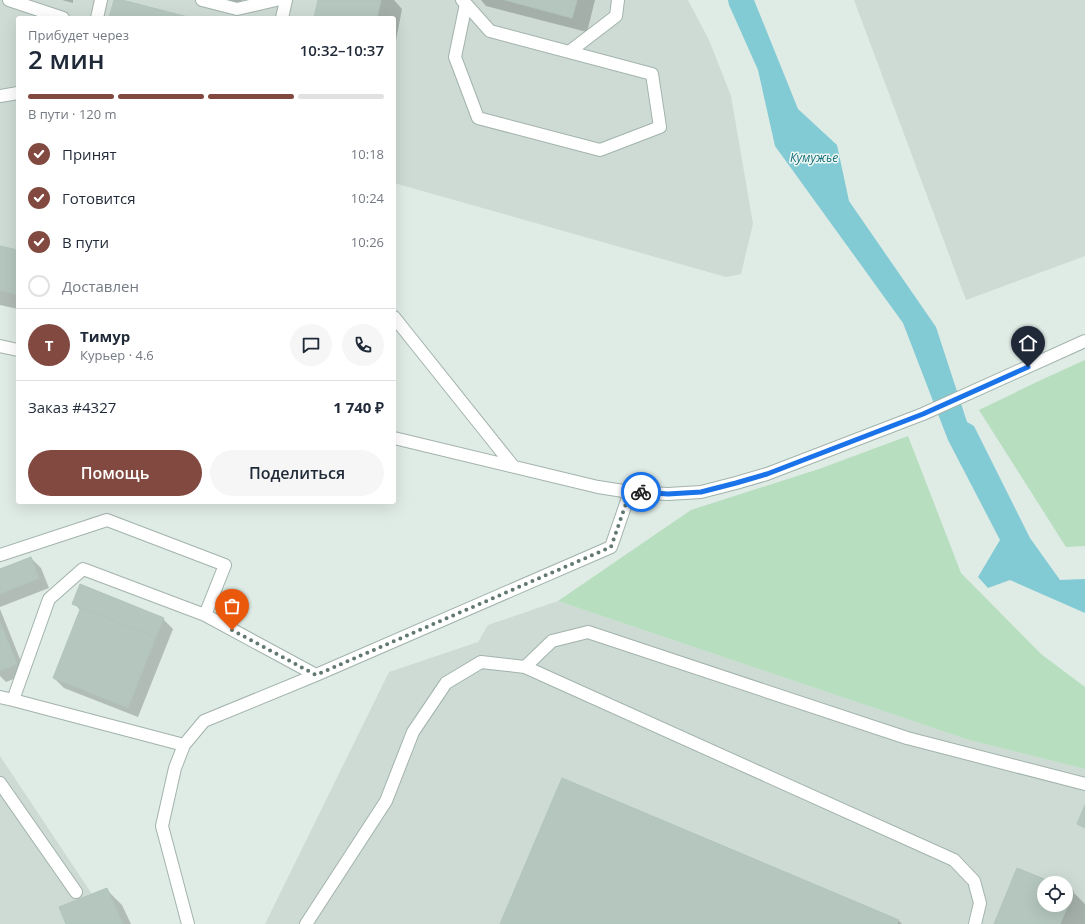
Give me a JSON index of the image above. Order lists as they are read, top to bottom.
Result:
{
  "water": ["Кумужье"],
  "page": {
    "heading": ["2 мин", "Прибудет через", "10:32–10:37"],
    "panel": [
      "Тимур",
      "Курьер · 4.6",
      "Заказ #4327",
      "1 740 ₽"
    ],
    "bar": "В пути · 120 m",
    "list": [
      ["Принят", "10:18"],
      ["Готовится", "10:24"],
      ["В пути", "10:26"],
      "Доставлен"
    ],
    "round": "Т",
    "buttons": ["Помощь", "Поделиться"]
  }
}
